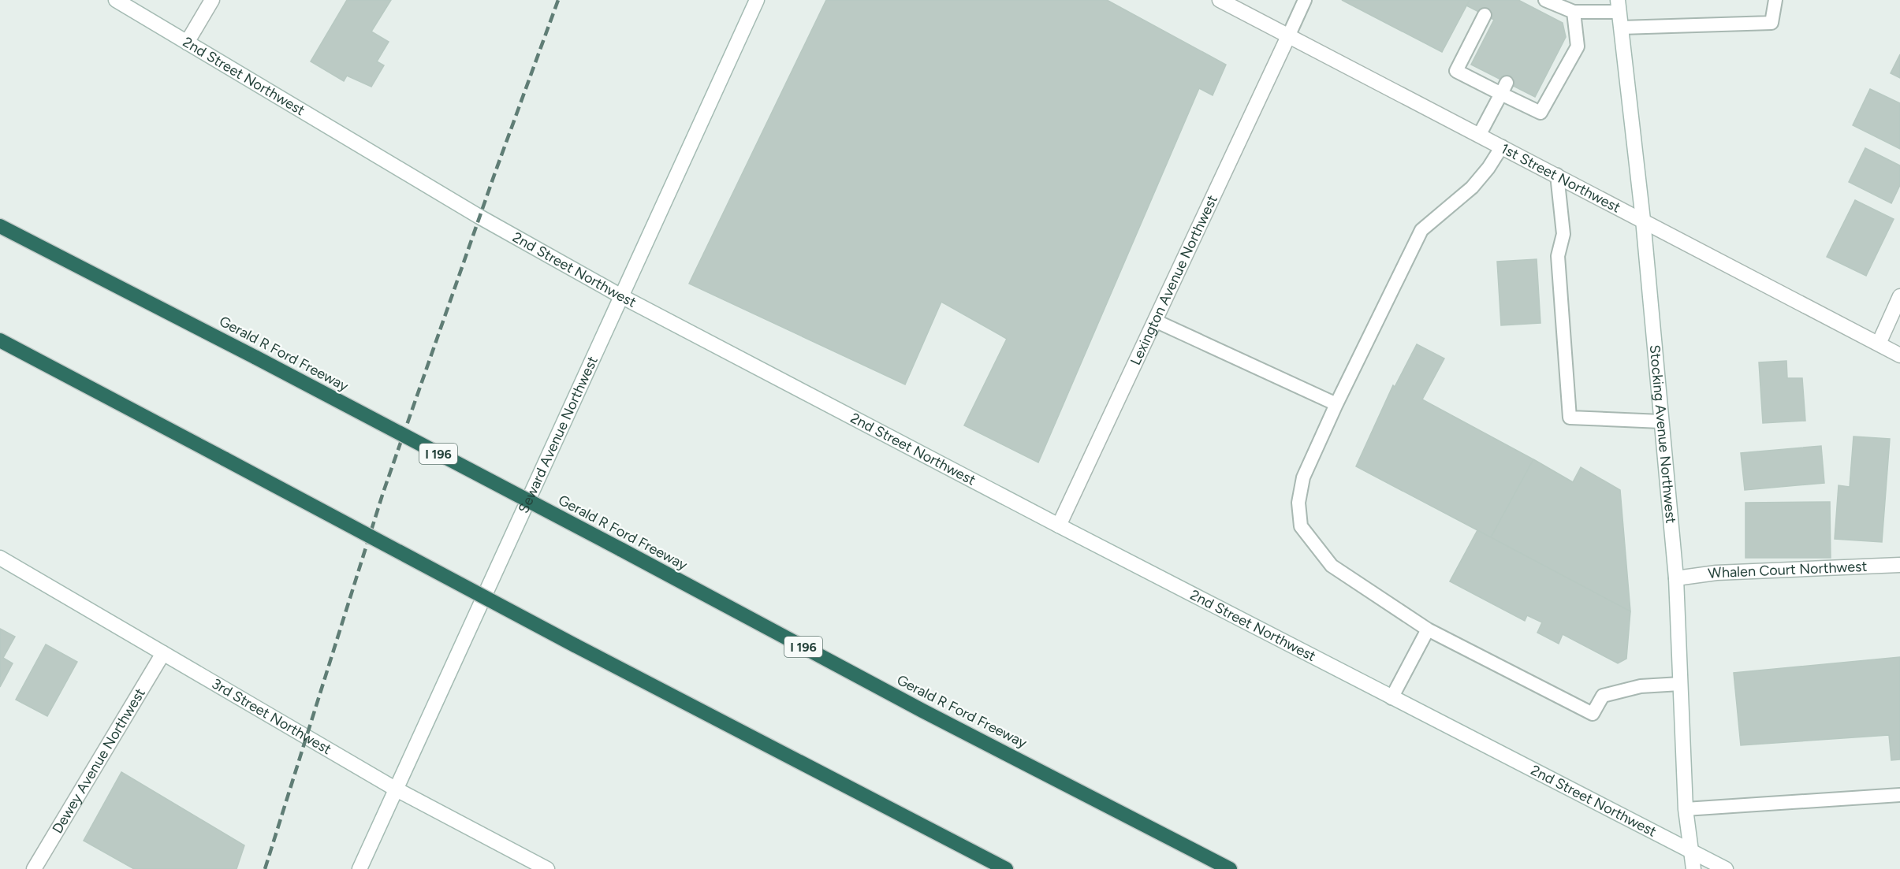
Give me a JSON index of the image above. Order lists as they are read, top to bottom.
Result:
{
  "streets": {
    "highway": ["Gerald R Ford Freeway", "I 196"],
    "street": [
      "2nd Street Northwest",
      "1st Street Northwest",
      "Lexington Avenue Northwest",
      "Seward Avenue Northwest",
      "Stocking Avenue Northwest",
      "Whalen Court Northwest",
      "3rd Street Northwest",
      "Dewey Avenue Northwest"
    ]
  },
  "crossings": [
    ["2nd Street Northwest", "Lexington Avenue Northwest"],
    ["2nd Street Northwest", "Seward Avenue Northwest"],
    ["2nd Street Northwest", "Stocking Avenue Northwest"],
    ["1st Street Northwest", "Lexington Avenue Northwest"],
    ["1st Street Northwest", "Stocking Avenue Northwest"],
    ["Seward Avenue Northwest", "3rd Street Northwest"],
    ["Stocking Avenue Northwest", "Whalen Court Northwest"],
    ["3rd Street Northwest", "Dewey Avenue Northwest"]
  ]
}
